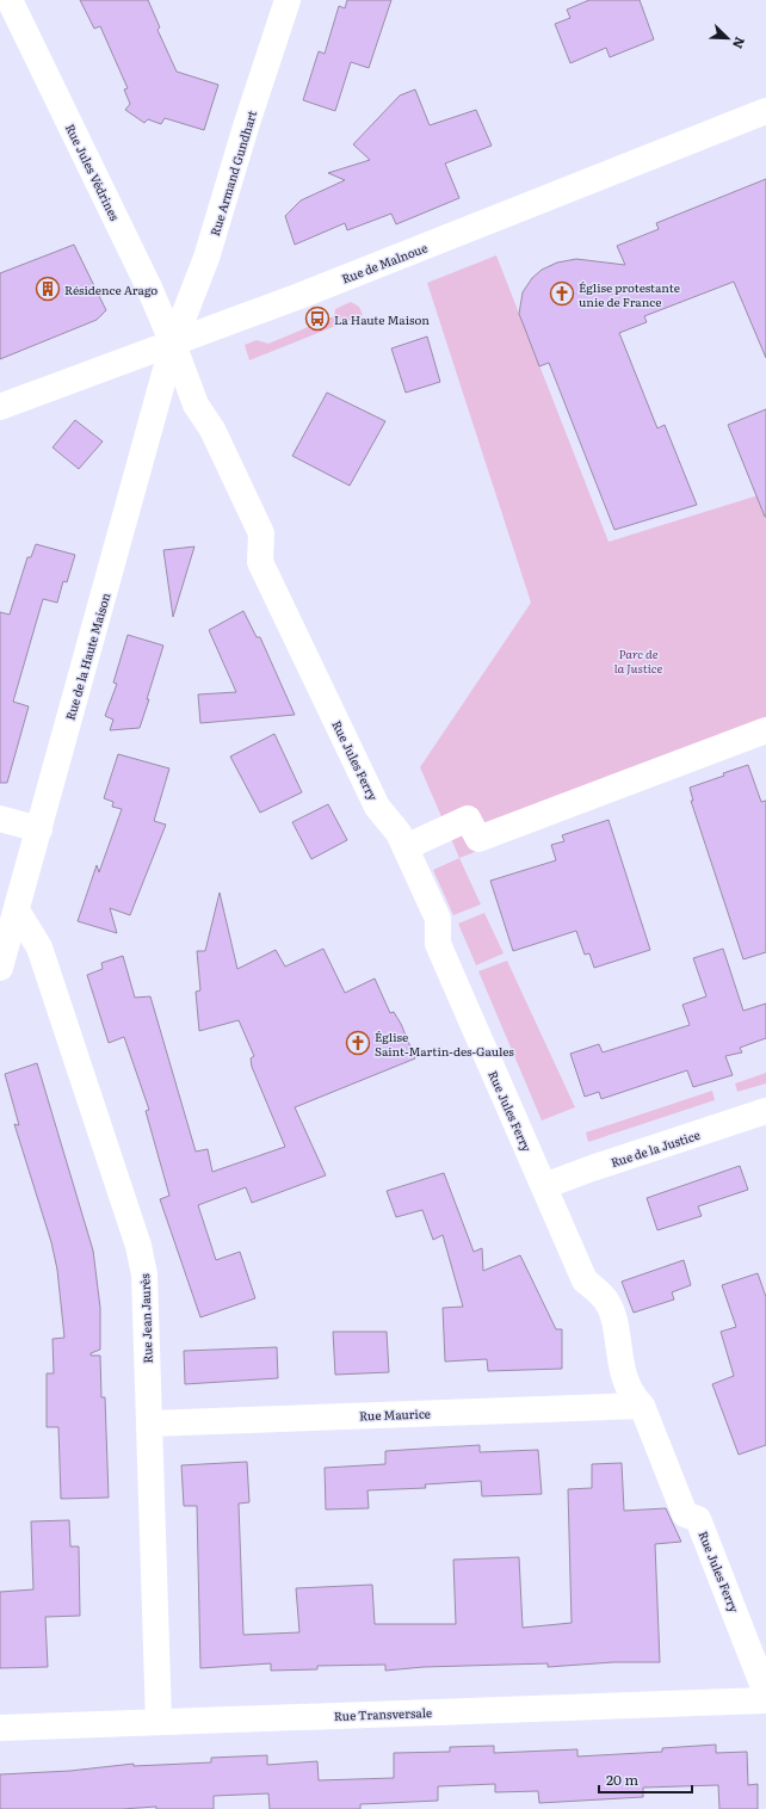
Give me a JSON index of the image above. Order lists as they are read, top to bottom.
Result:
{
  "streets": {
    "street": [
      "Rue Jules Védrines",
      "Rue Armand Gundhart",
      "Rue de Malnoue",
      "Rue de la Haute Maison",
      "Rue Jules Ferry",
      "Rue de la Justice",
      "Rue Jean Jaurès",
      "Rue Maurice",
      "Rue Transversale"
    ]
  },
  "crossings": [
    ["Rue Jules Védrines", "Rue Armand Gundhart"],
    ["Rue Jules Védrines", "Rue de Malnoue"],
    ["Rue Jules Védrines", "Rue de la Haute Maison"],
    ["Rue Jules Védrines", "Rue Jules Ferry"],
    ["Rue Armand Gundhart", "Rue de Malnoue"],
    ["Rue Armand Gundhart", "Rue de la Haute Maison"],
    ["Rue Armand Gundhart", "Rue Jules Ferry"],
    ["Rue de Malnoue", "Rue de la Haute Maison"],
    ["Rue de Malnoue", "Rue Jules Ferry"],
    ["Rue de la Haute Maison", "Rue Jules Ferry"],
    ["Rue de la Haute Maison", "Rue Jean Jaurès"],
    ["Rue Jules Ferry", "Rue de la Justice"],
    ["Rue Jules Ferry", "Rue Maurice"],
    ["Rue Jean Jaurès", "Rue Maurice"],
    ["Rue Jean Jaurès", "Rue Transversale"]
  ],
  "parks": ["Parc de la Justice"],
  "places": {
    "building": ["Résidence Arago"],
    "church": ["Église protestante unie de France", "Église Saint-Martin-des-Gaules"],
    "bus stop": ["La Haute Maison"]
  },
  "scale_bar": "20 m",
  "north": "bottom right"
}
